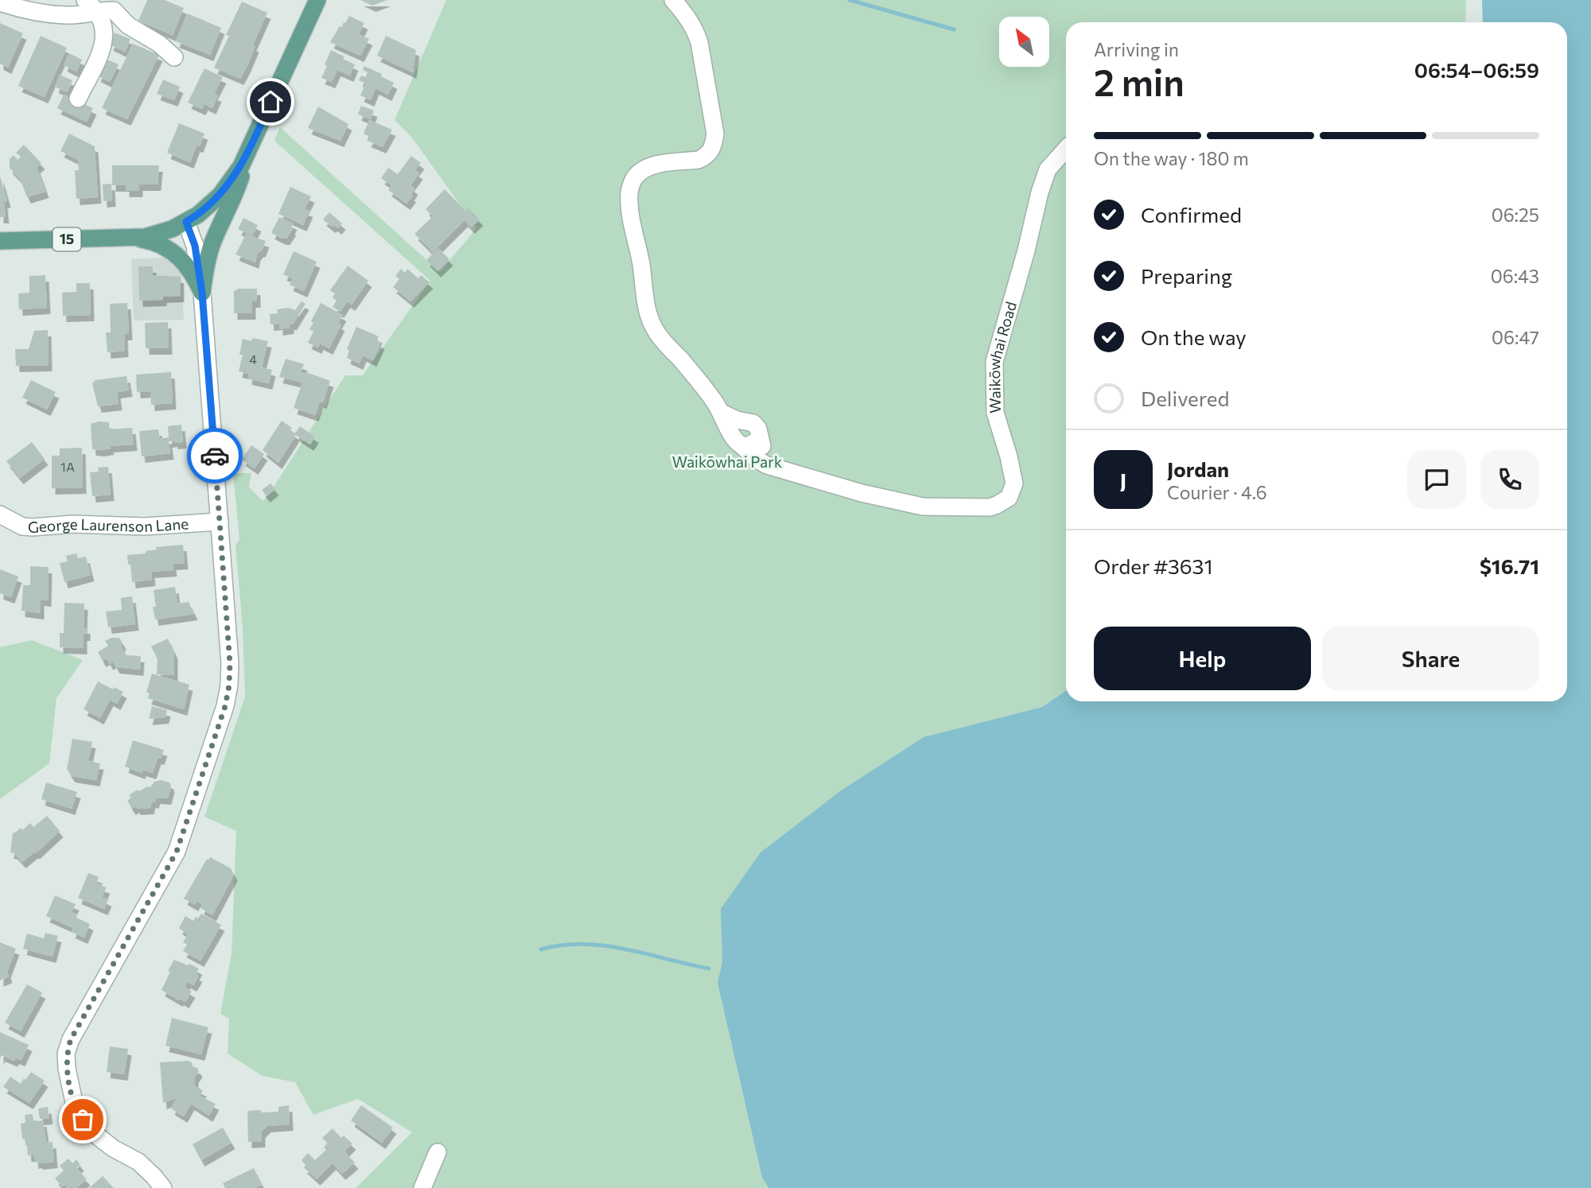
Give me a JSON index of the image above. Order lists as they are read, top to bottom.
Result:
{
  "streets": {
    "main road": ["15"],
    "street": ["Waikōwhai Road", "George Laurenson Lane"]
  },
  "parks": ["Waikōwhai Park"],
  "house_numbers": ["4", "1A"],
  "north": "top left",
  "page": {
    "heading": ["2 min", "Arriving in", "06:54–06:59"],
    "panel": [
      "Jordan",
      "Courier · 4.6",
      "Order #3631",
      "$16.71"
    ],
    "bar": "On the way · 180 m",
    "list": [
      ["Confirmed", "06:25"],
      ["Preparing", "06:43"],
      ["On the way", "06:47"],
      "Delivered"
    ],
    "round": "J",
    "buttons": ["Help", "Share"]
  }
}
